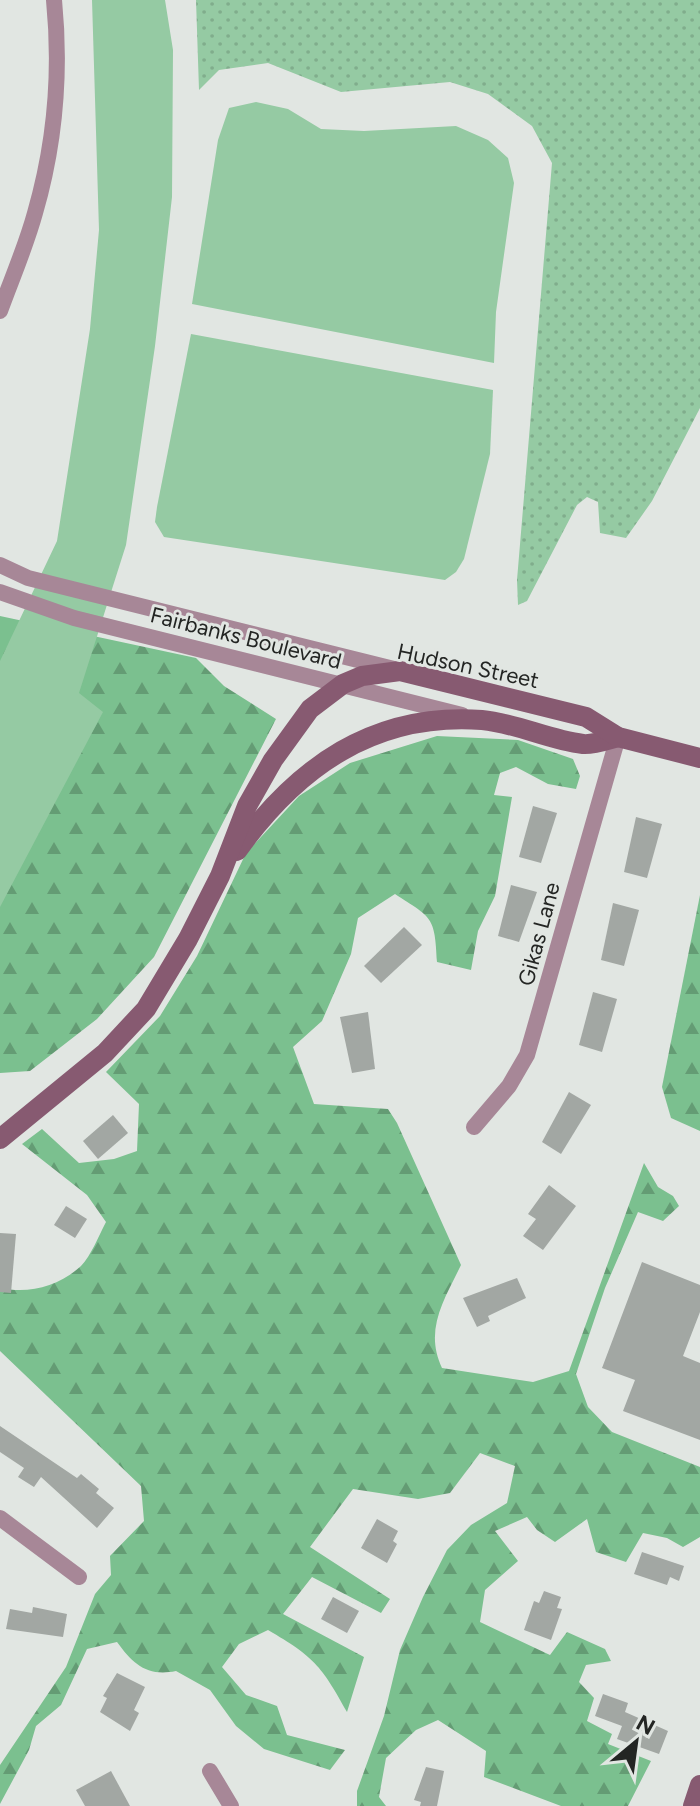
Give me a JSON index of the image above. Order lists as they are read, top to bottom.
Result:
{
  "streets": {
    "street": ["Fairbanks Boulevard", "Hudson Street", "Gikas Lane"]
  },
  "crossings": [
    ["Fairbanks Boulevard", "Hudson Street"],
    ["Hudson Street", "Gikas Lane"]
  ],
  "north": "top right"
}
